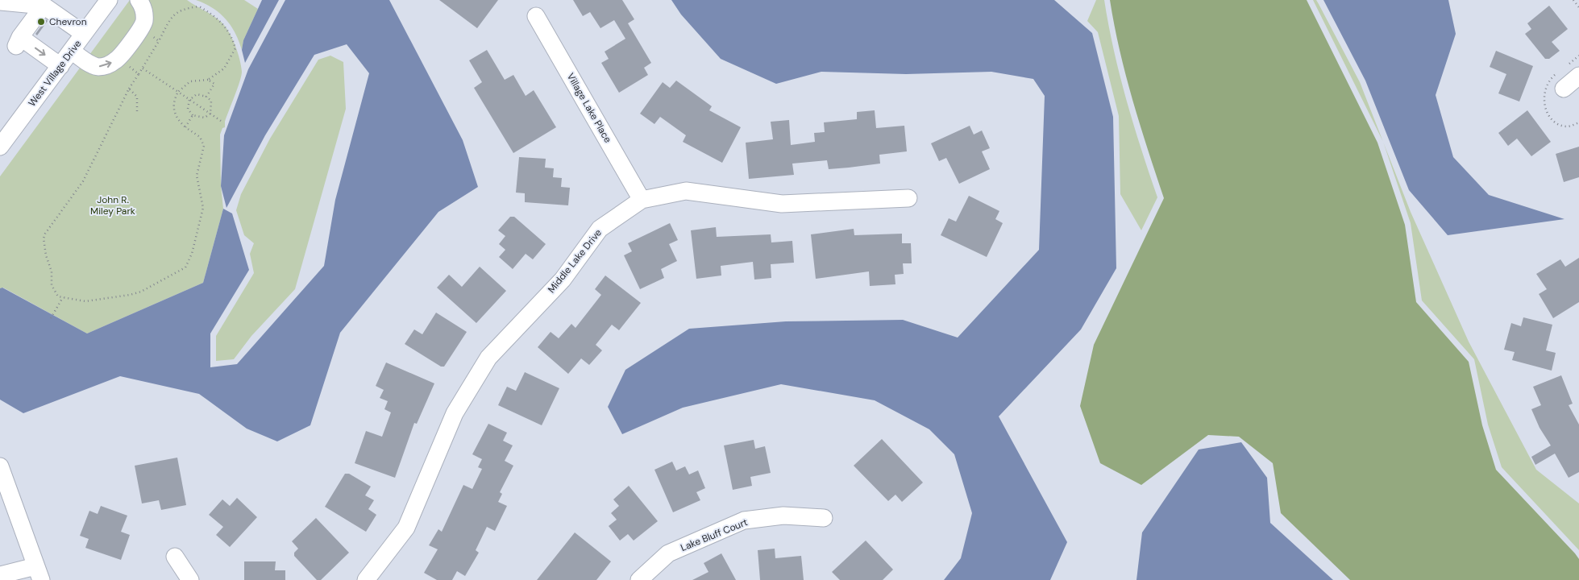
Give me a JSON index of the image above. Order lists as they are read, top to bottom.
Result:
{
  "streets": {
    "street": [
      "West Village Drive",
      "Village Lake Place",
      "Middle Lake Drive",
      "Lake Bluff Court"
    ]
  },
  "crossings": [
    ["Village Lake Place", "Middle Lake Drive"]
  ],
  "parks": ["John R. Miley Park"],
  "places": ["Chevron"]
}
